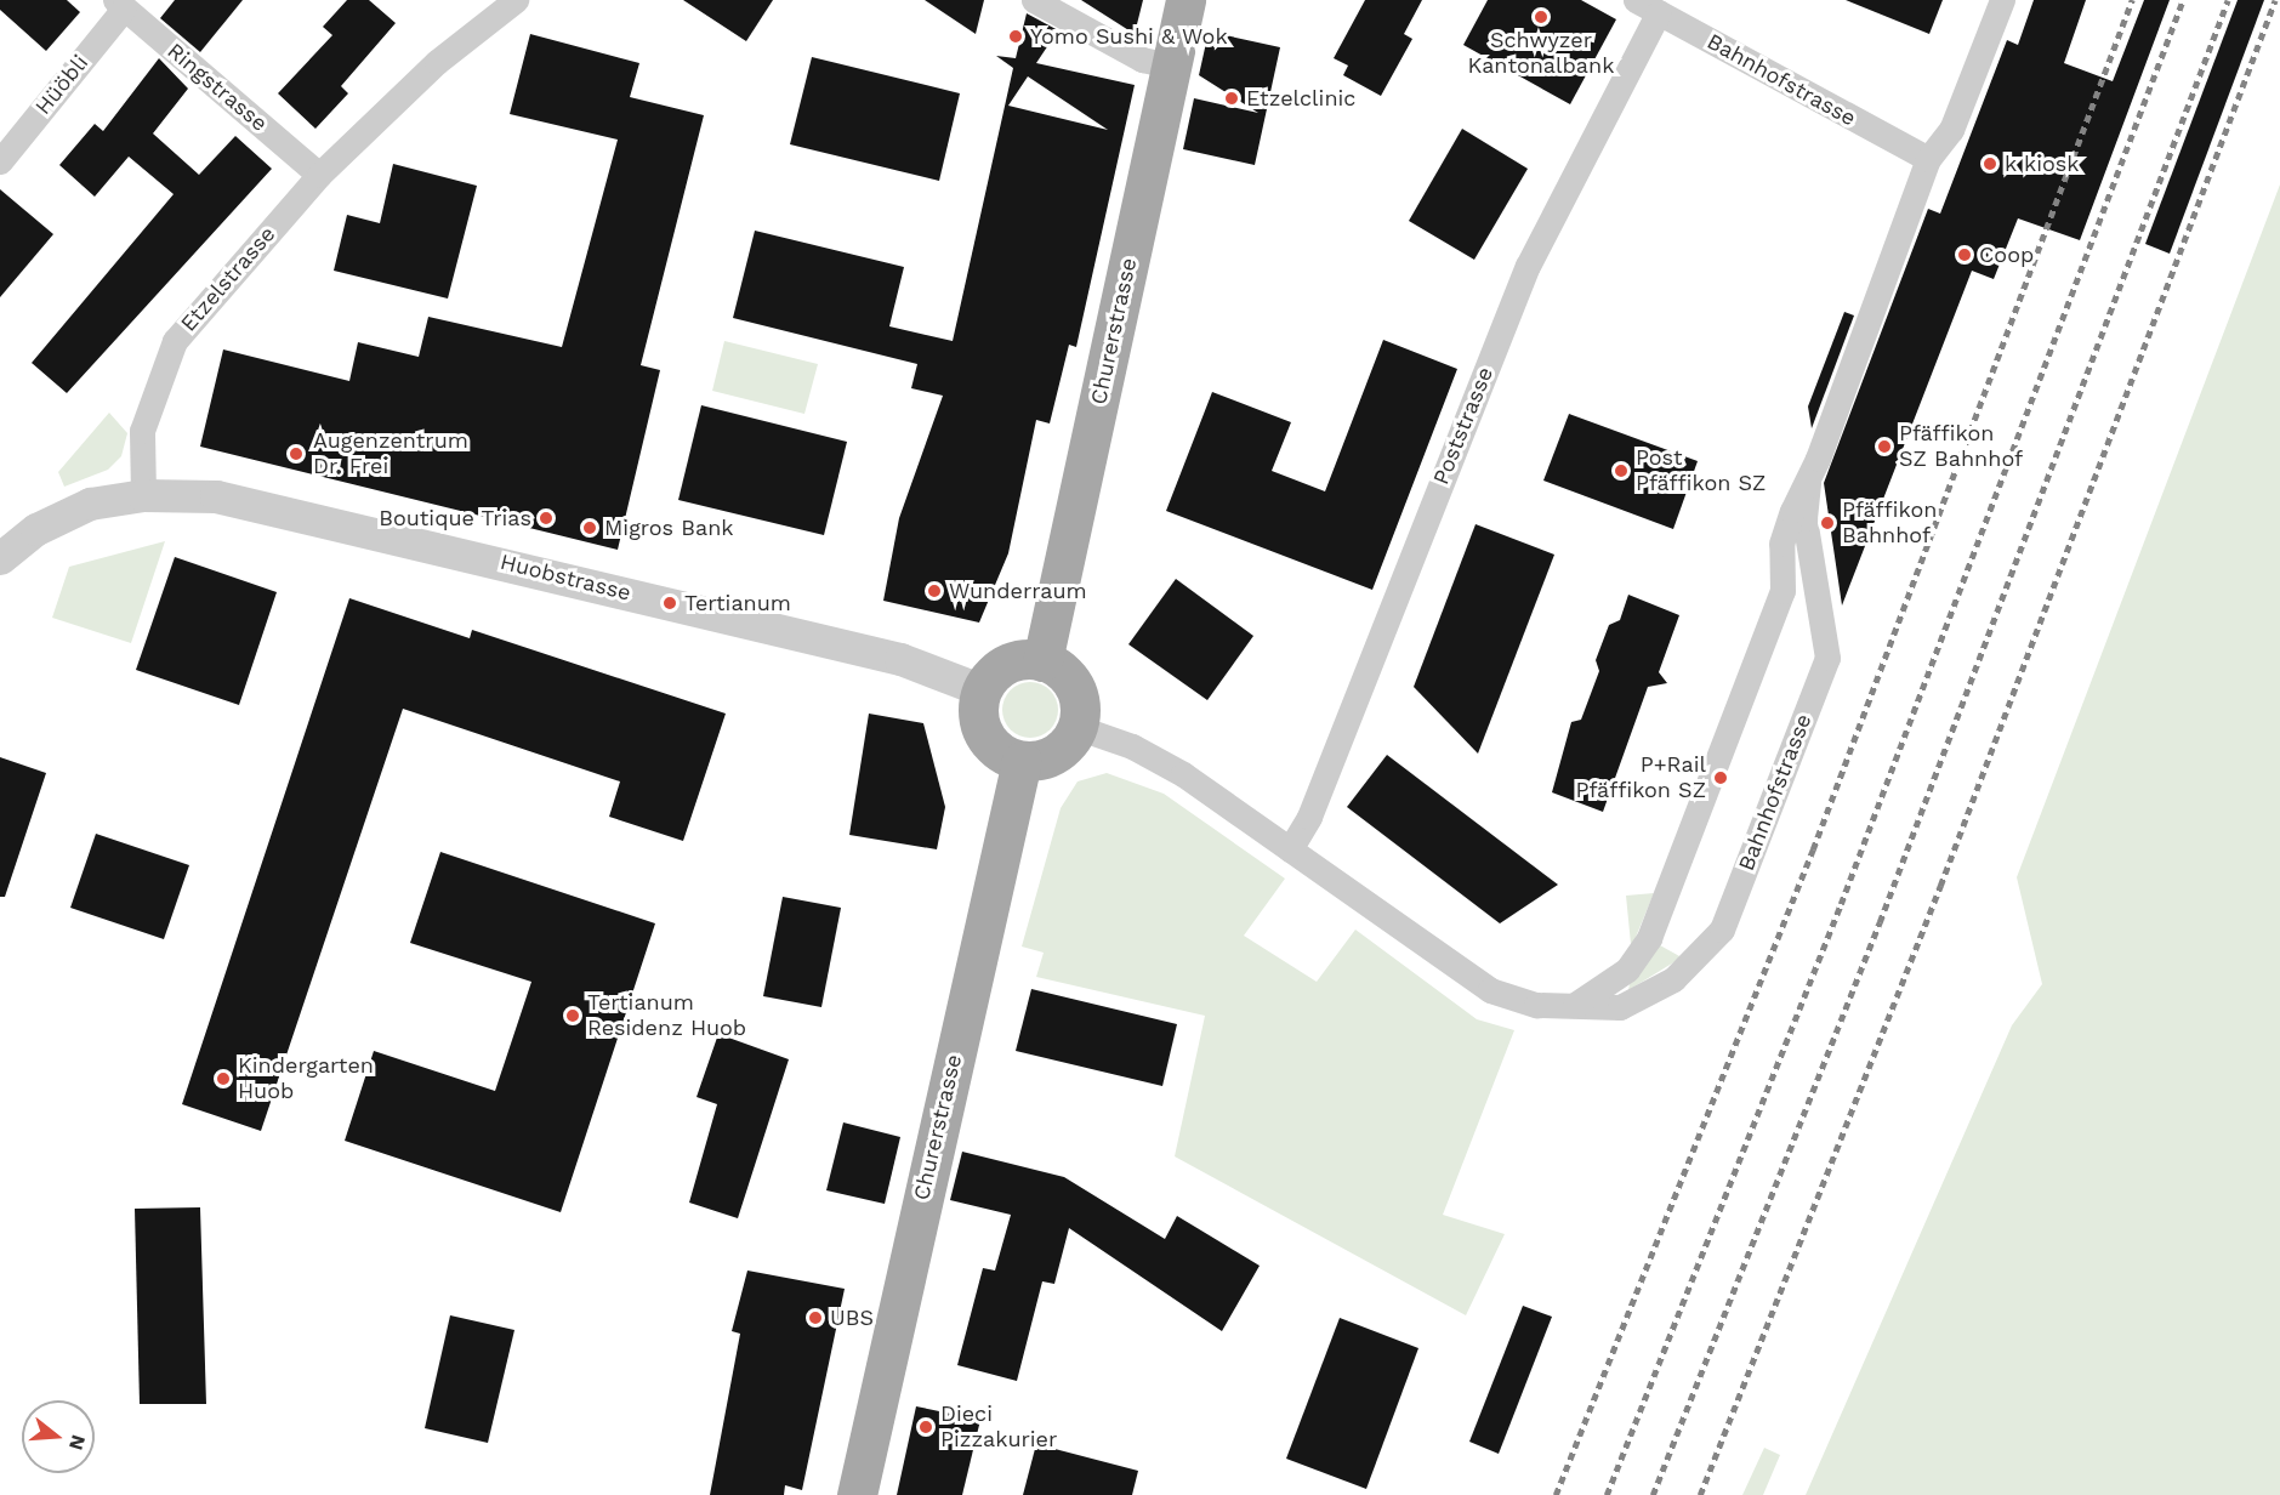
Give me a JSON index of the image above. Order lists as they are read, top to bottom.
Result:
{
  "streets": {
    "main road": ["Churerstrasse"],
    "street": [
      "Bahnhofstrasse",
      "Hüöbli",
      "Ringstrasse",
      "Etzelstrasse",
      "Poststrasse",
      "Huobstrasse"
    ]
  },
  "crossings": [
    ["Bahnhofstrasse", "Churerstrasse"],
    ["Bahnhofstrasse", "Poststrasse"],
    ["Bahnhofstrasse", "Huobstrasse"],
    ["Hüöbli", "Ringstrasse"],
    ["Ringstrasse", "Etzelstrasse"],
    ["Etzelstrasse", "Huobstrasse"],
    ["Churerstrasse", "Huobstrasse"]
  ],
  "places": [
    "Schwyzer Kantonalbank",
    "Yomo Sushi & Wok",
    "Etzelclinic",
    "k kiosk",
    "Coop",
    "Pfäffikon SZ Bahnhof",
    "Augenzentrum Dr. Frei",
    "Post Pfäffikon SZ",
    "Boutique Trias",
    "Pfäffikon Bahnhof",
    "Migros Bank",
    "Wunderraum",
    "Tertianum",
    "P+Rail Pfäffikon SZ",
    "Tertianum Residenz Huob",
    "Kindergarten Huob",
    "UBS",
    "Dieci Pizzakurier"
  ],
  "north": "right"
}
